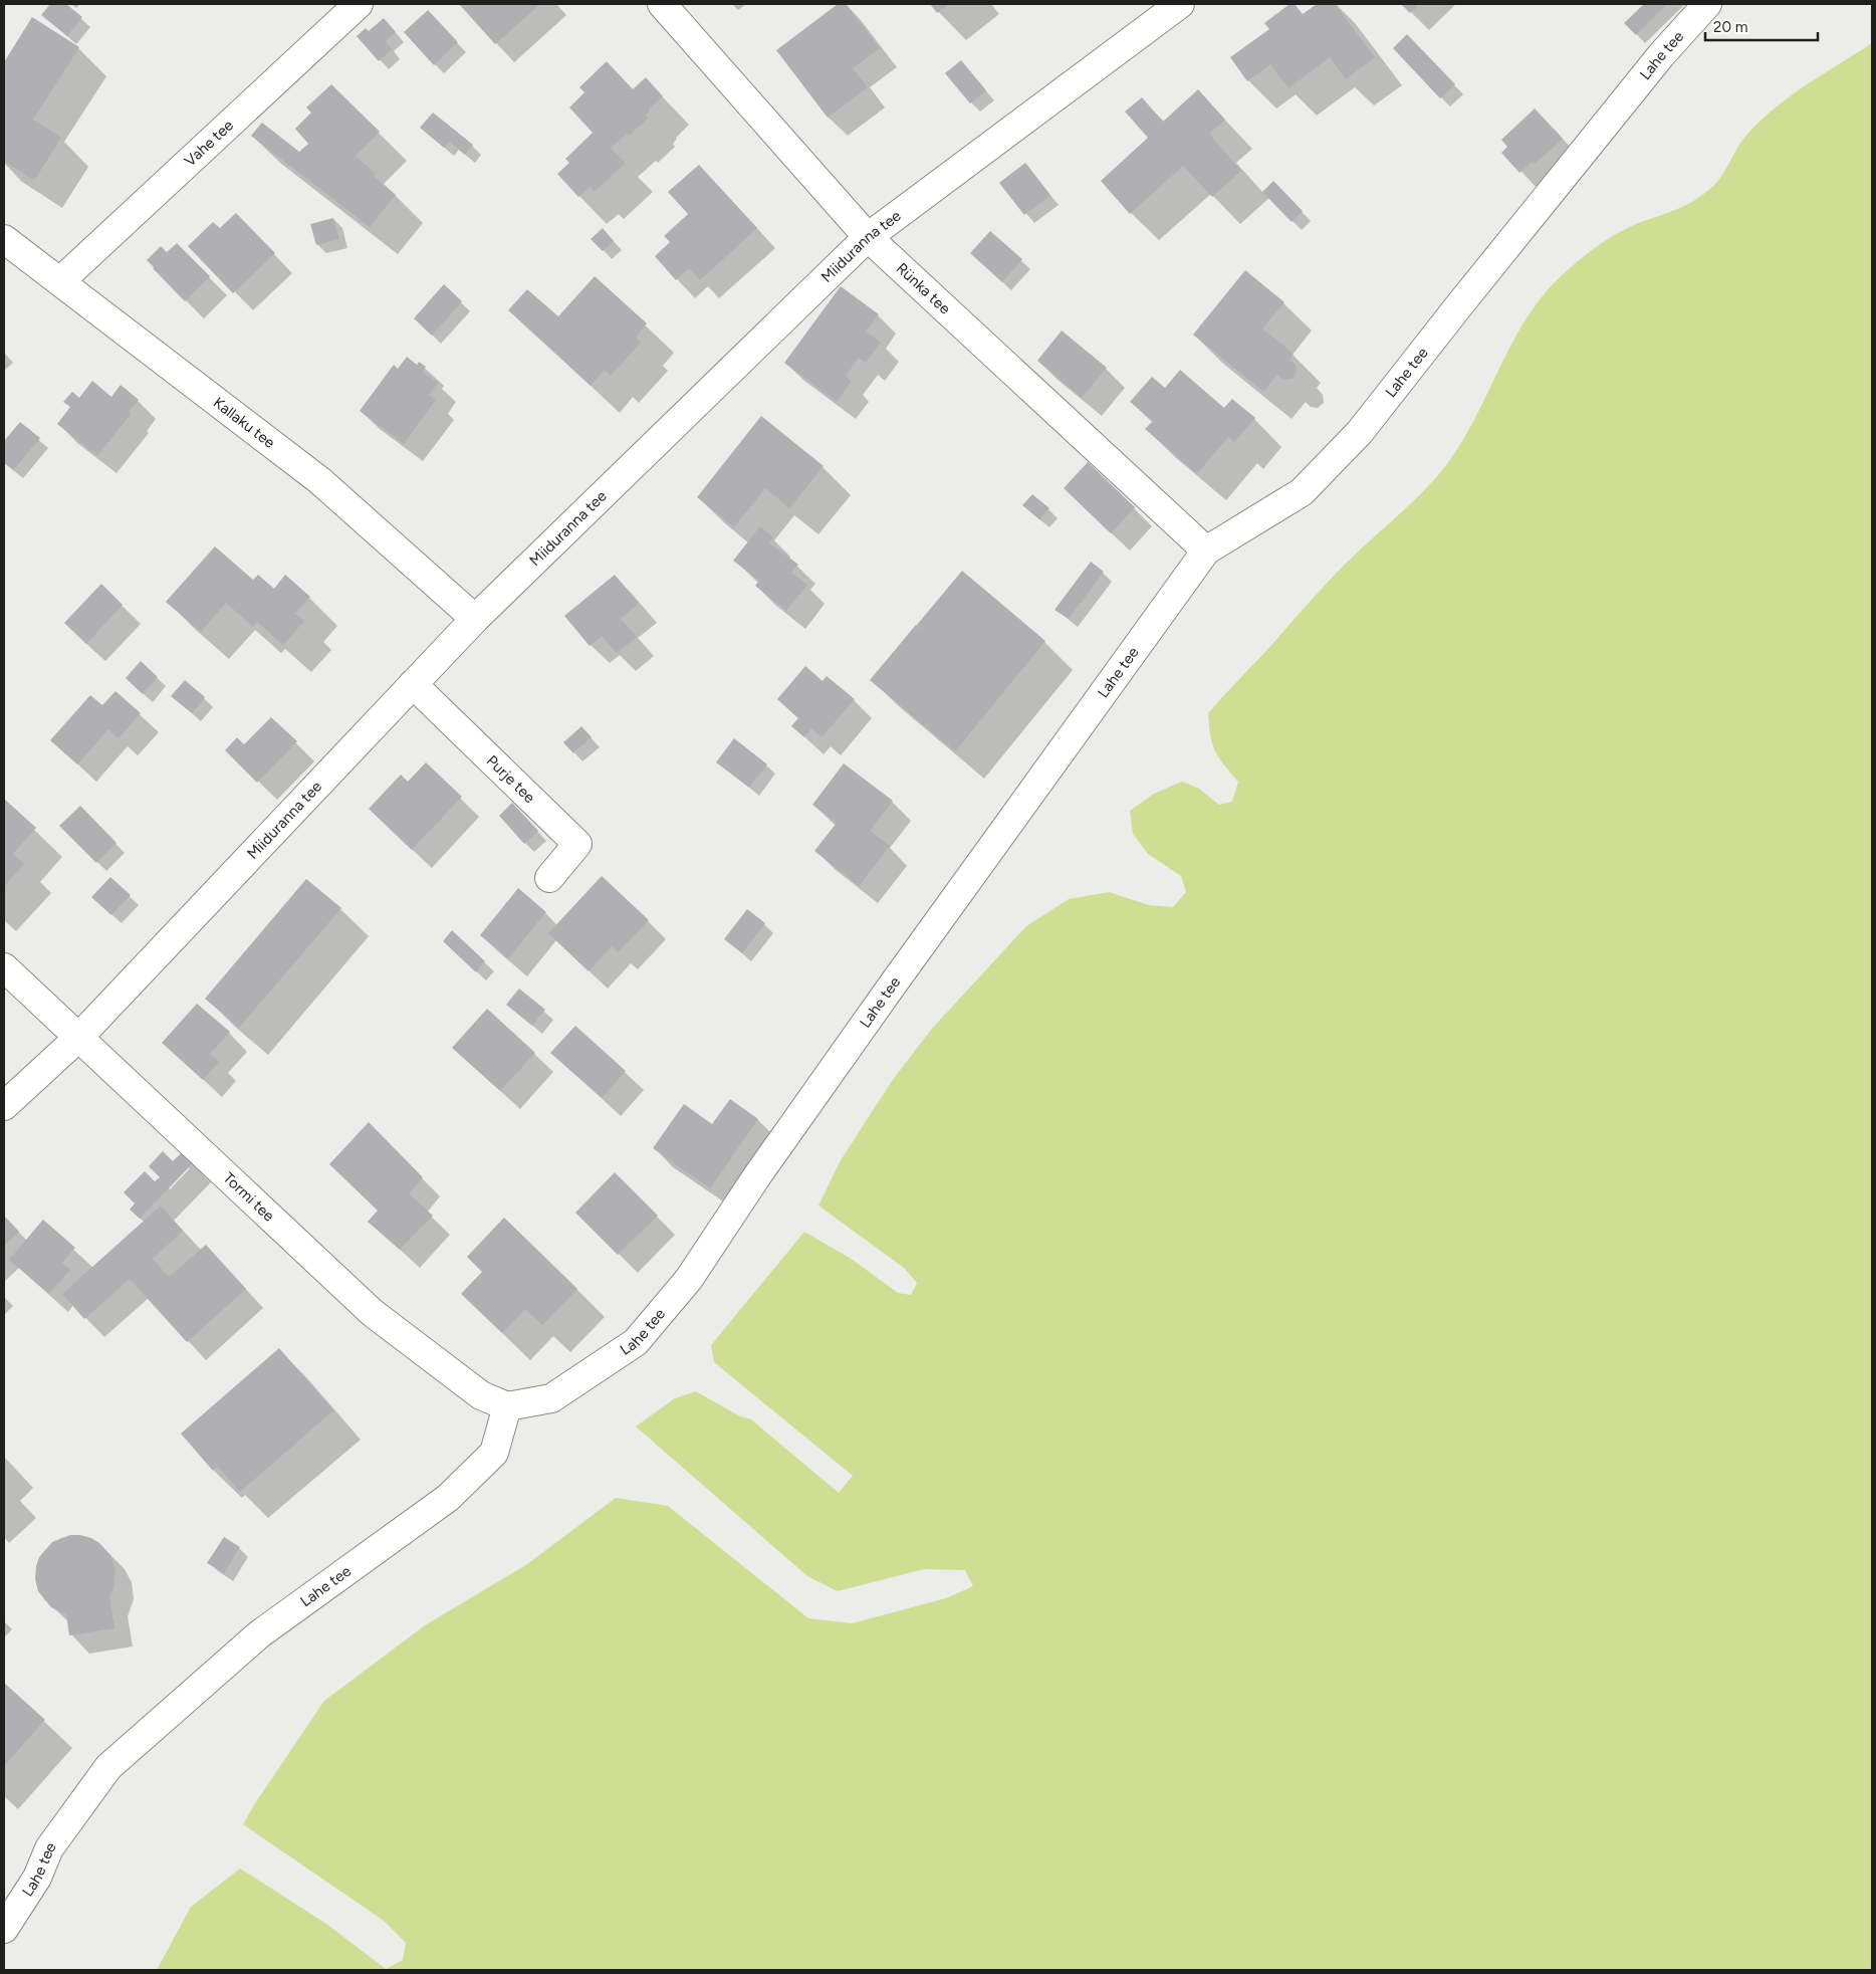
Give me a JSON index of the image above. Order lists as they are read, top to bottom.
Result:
{
  "streets": {
    "street": [
      "Lahe tee",
      "Vahe tee",
      "Miiduranna tee",
      "Rünka tee",
      "Kallaku tee",
      "Purje tee",
      "Tormi tee"
    ]
  },
  "crossings": [
    ["Lahe tee", "Rünka tee"],
    ["Lahe tee", "Tormi tee"],
    ["Vahe tee", "Kallaku tee"],
    ["Miiduranna tee", "Rünka tee"],
    ["Miiduranna tee", "Kallaku tee"],
    ["Miiduranna tee", "Purje tee"],
    ["Miiduranna tee", "Tormi tee"]
  ],
  "scale_bar": "20 m"
}
